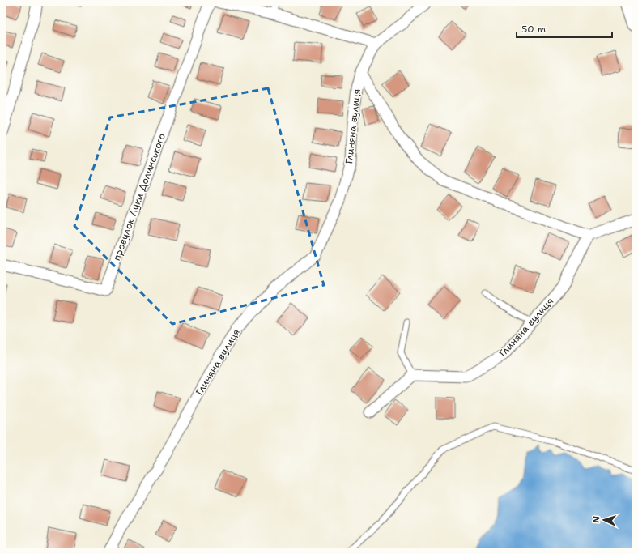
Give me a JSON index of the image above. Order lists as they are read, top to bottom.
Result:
{
  "streets": {
    "street": ["Глиняна вулиця", "провулок Луки Долинського"]
  },
  "scale_bar": "50 m",
  "north": "left"
}
